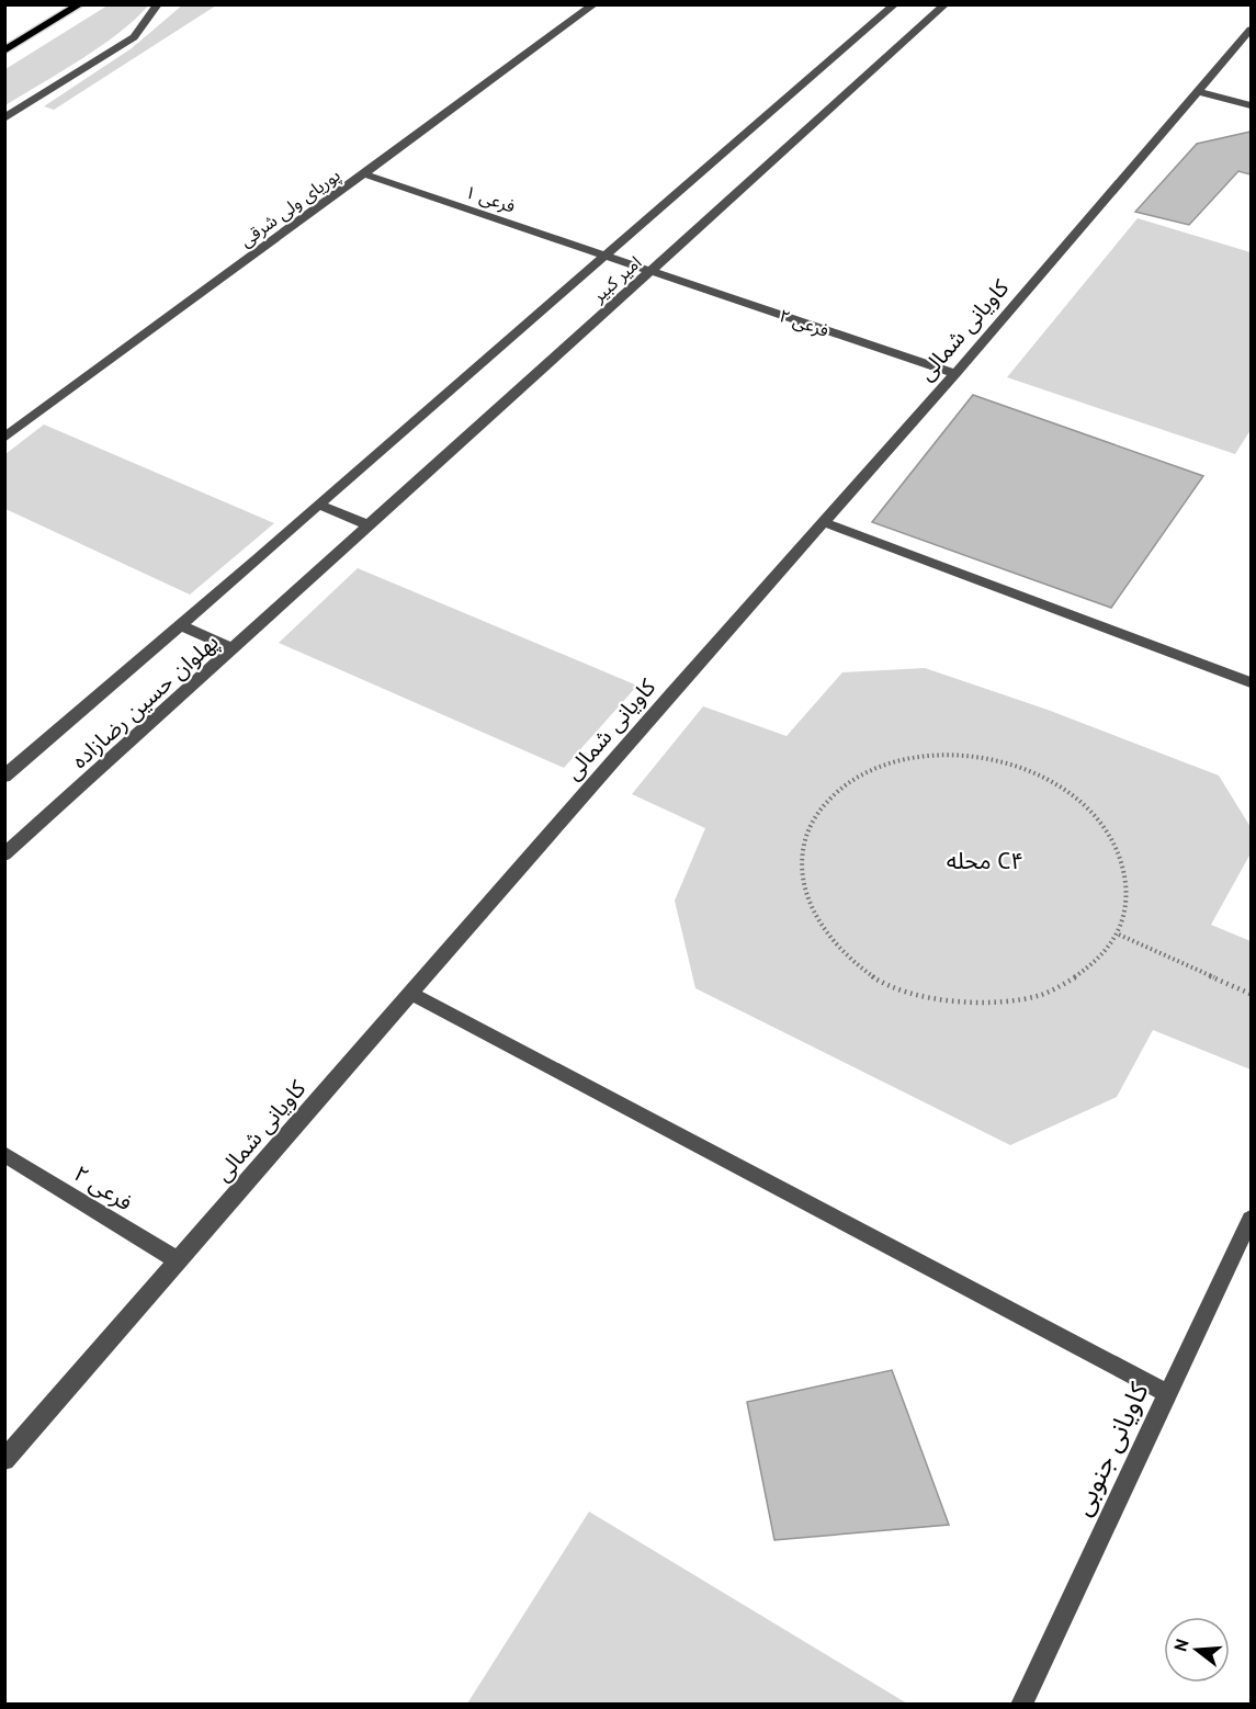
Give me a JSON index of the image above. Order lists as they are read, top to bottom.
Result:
{
  "streets": {
    "street": [
      "فرعی ۱",
      "پوریای ولی شرقی",
      "امیر کبیر",
      "فرعی ۲",
      "کاویانی شمالی",
      "پهلوان حسین رضازاده",
      "کاویانی جنوبی"
    ]
  },
  "crossings": [
    ["فرعی ۱", "پوریای ولی شرقی"],
    ["فرعی ۱", "امیر کبیر"],
    ["فرعی ۱", "فرعی ۲"],
    ["امیر کبیر", "فرعی ۲"],
    ["امیر کبیر", "پهلوان حسین رضازاده"],
    ["فرعی ۲", "کاویانی شمالی"]
  ],
  "districts": ["محله C۴"],
  "north": "left"
}
